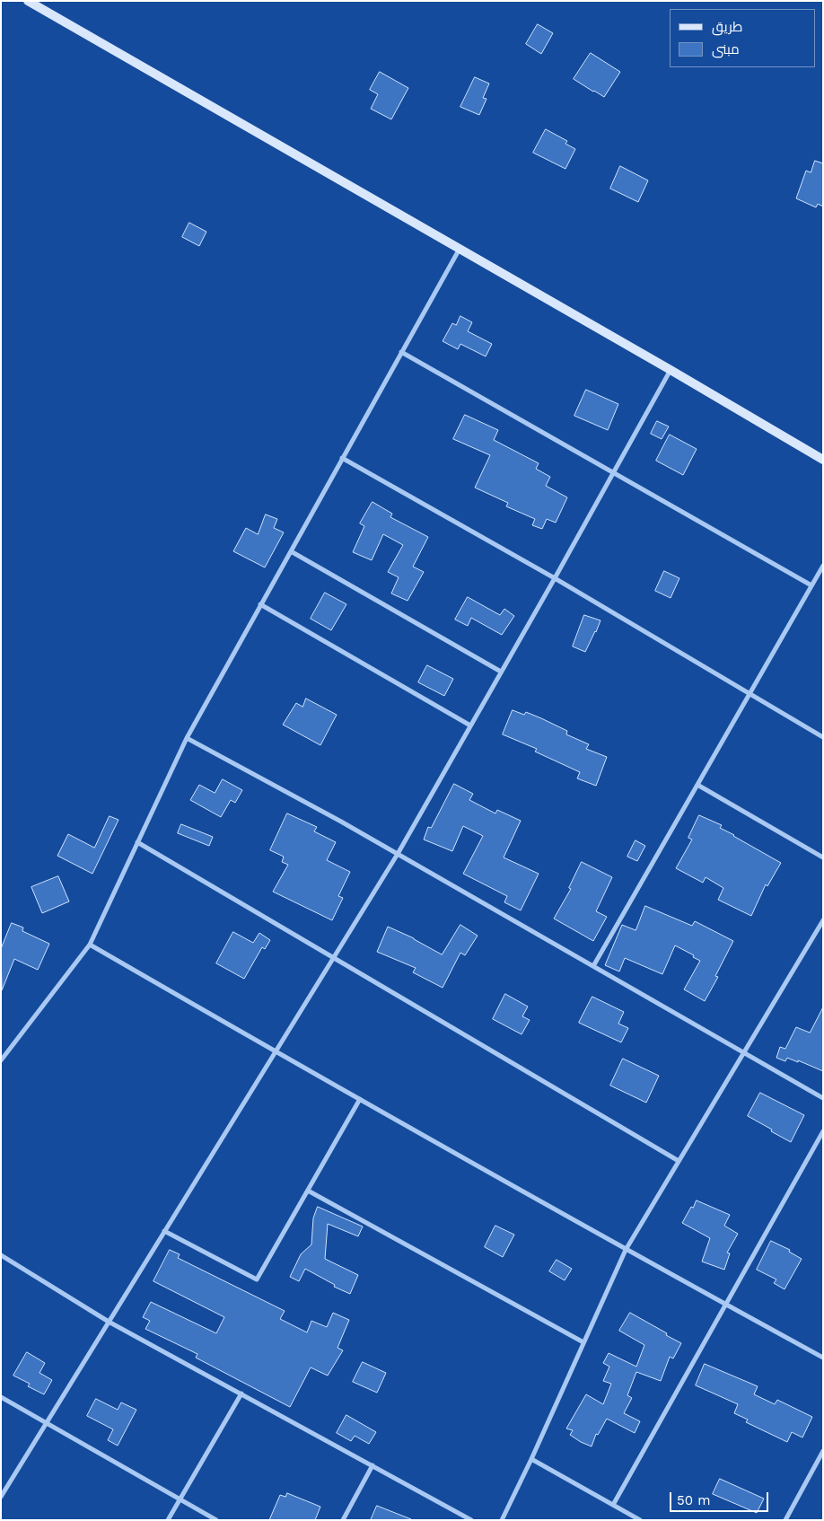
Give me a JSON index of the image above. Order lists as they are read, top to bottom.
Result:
{
  "legend": ["طريق", "مبنى"],
  "scale_bar": "50 m"
}
